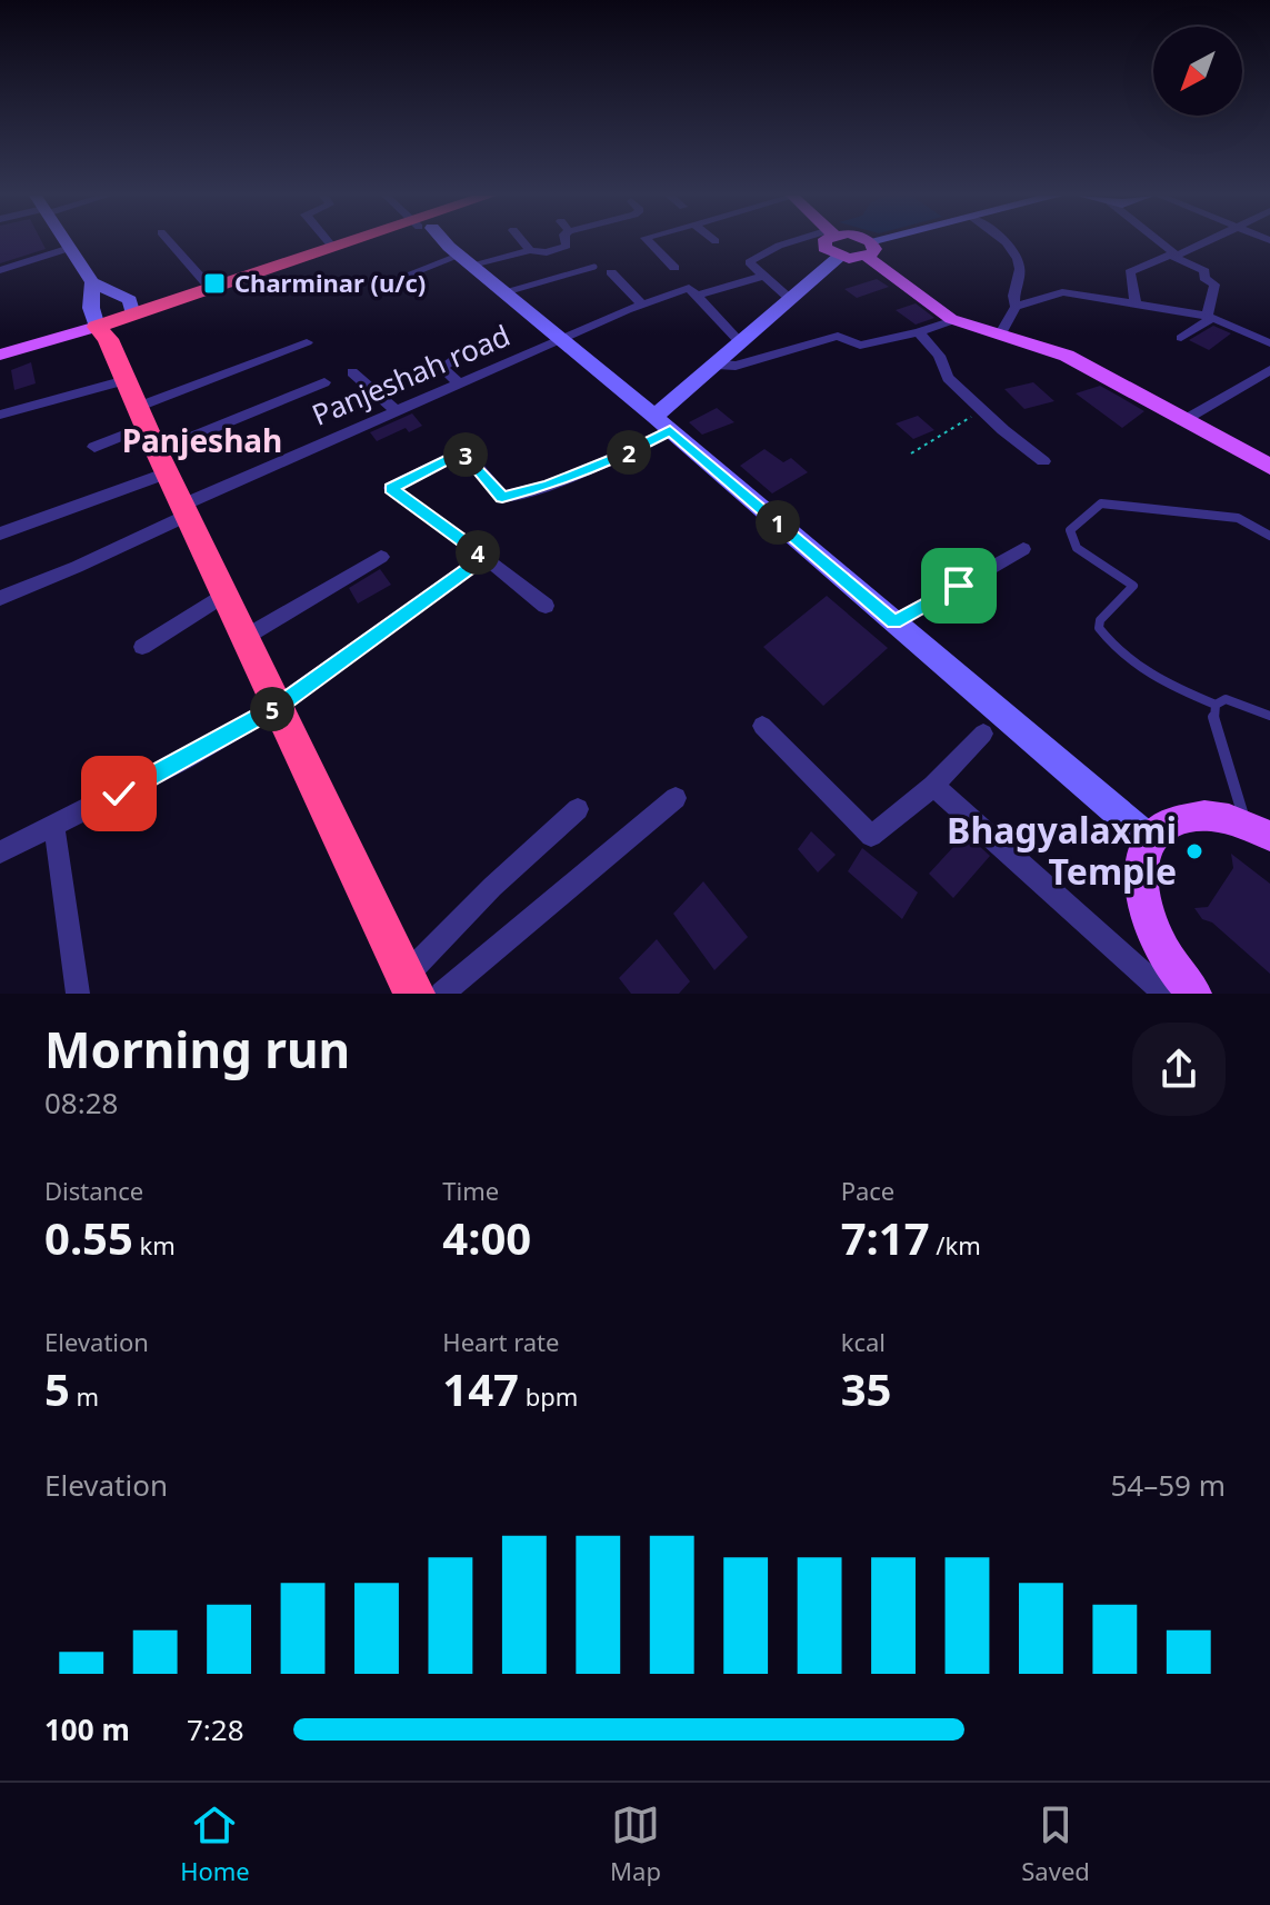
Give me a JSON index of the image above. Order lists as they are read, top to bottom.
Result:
{
  "streets": {
    "street": ["Panjeshah road"]
  },
  "districts": ["Panjeshah"],
  "places": {
    "transit": ["Charminar (u/c)"],
    "other": ["Bhagyalaxmi Temple"]
  },
  "north": "bottom left",
  "page": {
    "pins": [
      "2",
      "3",
      "1",
      "4",
      "5"
    ],
    "heading": ["Morning run", "08:28"],
    "stats": [
      ["Distance", "0.55 km"],
      ["Time", "4:00"],
      ["Pace", "7:17 /km"],
      ["Elevation", "5 m"],
      ["Heart rate", "147 bpm"],
      ["kcal", "35"]
    ],
    "chart": ["Elevation", "54–59 m"],
    "list": [
      {
        "name": "100 m",
        "note": "7:28"
      }
    ],
    "tabs": ["Home", "Map", "Saved"]
  }
}
